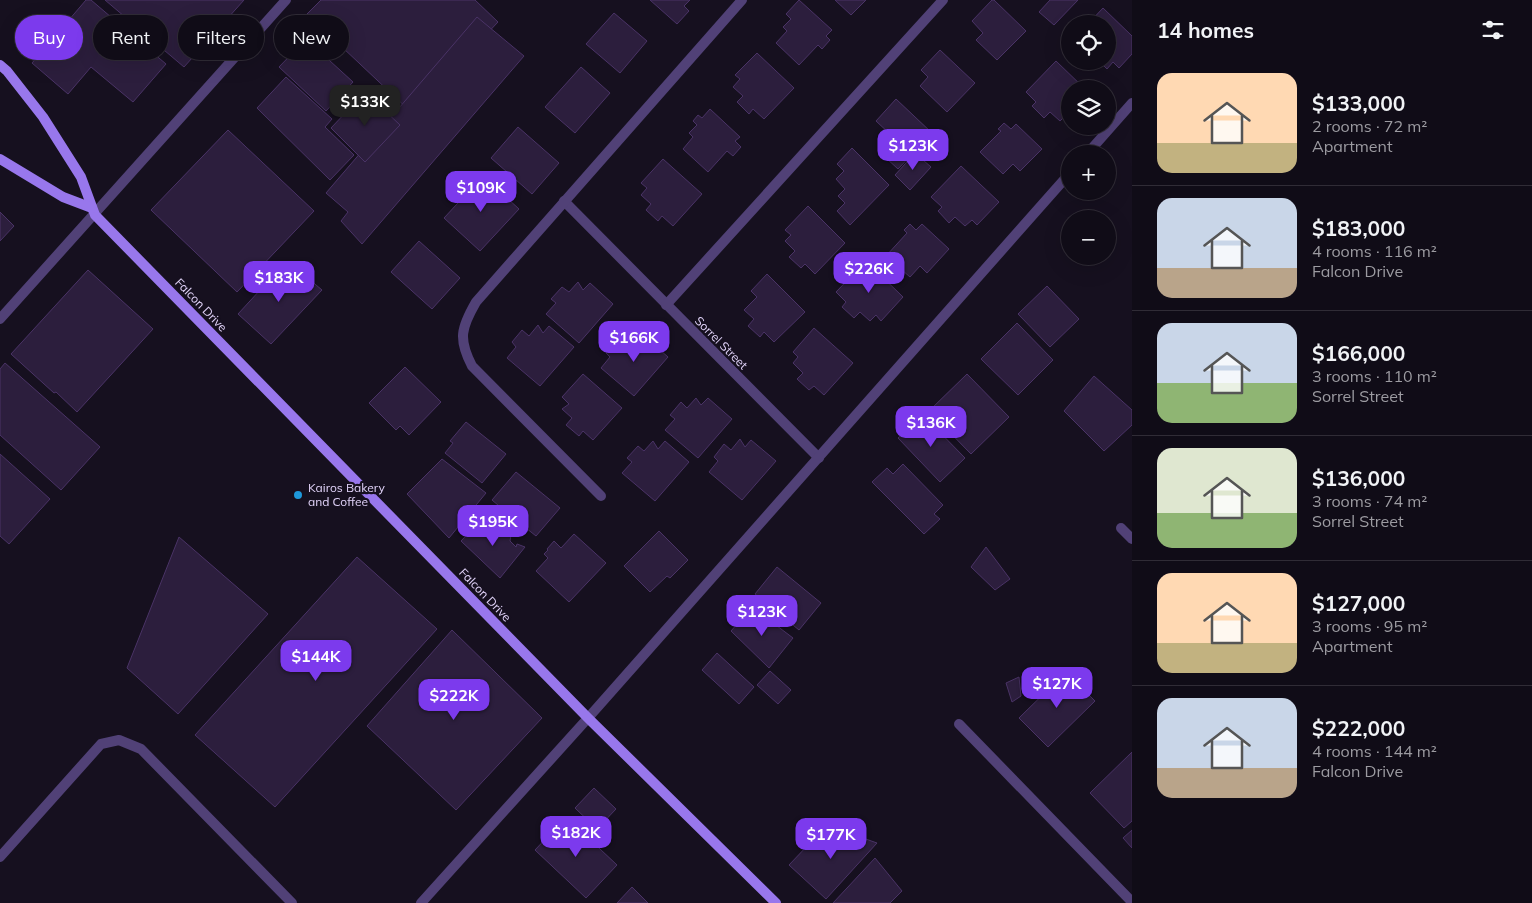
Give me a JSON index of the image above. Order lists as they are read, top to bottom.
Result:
{
  "streets": {
    "street": ["Falcon Drive", "Sorrel Street"]
  },
  "places": ["Kairos Bakery and Coffee"],
  "page": {
    "heading": "14 homes",
    "map_buttons": ["+", "−"],
    "chip": [
      "Buy",
      "Rent",
      "Filters",
      "New"
    ],
    "list": [
      {
        "name": "$133,000",
        "note": "2 rooms · 72 m² · Apartment"
      },
      {
        "name": "$183,000",
        "note": "4 rooms · 116 m² · Falcon Drive"
      },
      {
        "name": "$166,000",
        "note": "3 rooms · 110 m² · Sorrel Street"
      },
      {
        "name": "$136,000",
        "note": "3 rooms · 74 m² · Sorrel Street"
      },
      {
        "name": "$127,000",
        "note": "3 rooms · 95 m² · Apartment"
      },
      {
        "name": "$222,000",
        "note": "4 rooms · 144 m² · Falcon Drive"
      }
    ],
    "price": [
      "$133K",
      "$123K",
      "$109K",
      "$226K",
      "$183K",
      "$166K",
      "$136K",
      "$195K",
      "$123K",
      "$144K",
      "$127K",
      "$222K",
      "$182K",
      "$177K"
    ]
  }
}
